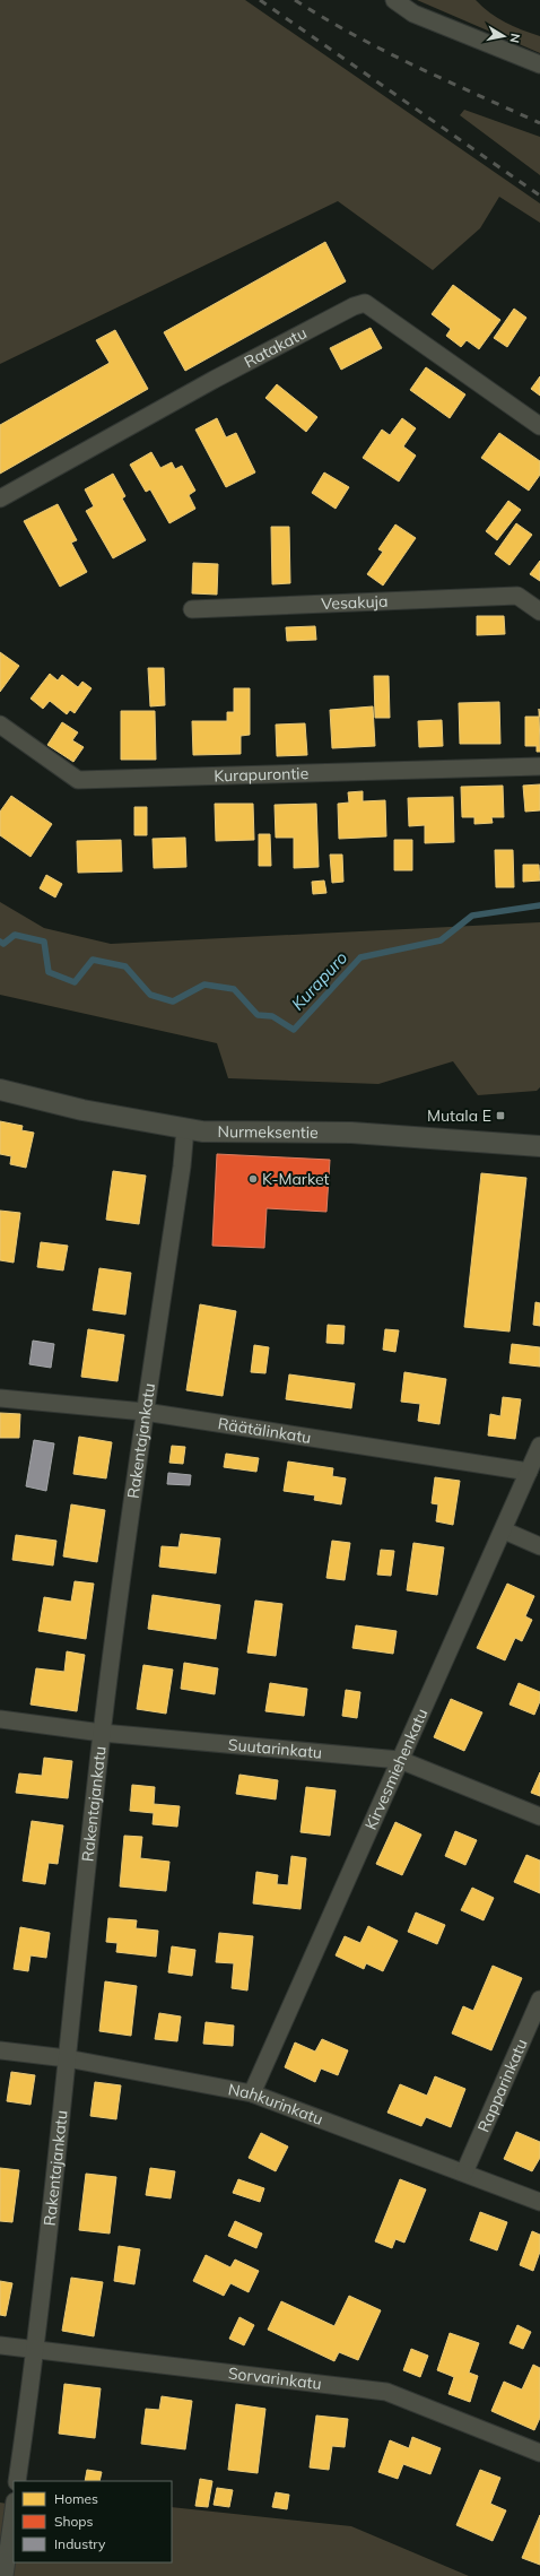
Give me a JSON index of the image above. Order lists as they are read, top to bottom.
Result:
{
  "streets": {
    "street": [
      "Ratakatu",
      "Vesakuja",
      "Kurapurontie",
      "Nurmeksentie",
      "Räätälinkatu",
      "Rakentajankatu",
      "Suutarinkatu",
      "Kirvesmiehenkatu",
      "Rapparinkatu",
      "Nahkurinkatu",
      "Sorvarinkatu"
    ]
  },
  "crossings": [
    ["Nurmeksentie", "Rakentajankatu"],
    ["Räätälinkatu", "Rakentajankatu"],
    ["Räätälinkatu", "Kirvesmiehenkatu"],
    ["Rakentajankatu", "Suutarinkatu"],
    ["Rakentajankatu", "Nahkurinkatu"],
    ["Rakentajankatu", "Sorvarinkatu"],
    ["Suutarinkatu", "Kirvesmiehenkatu"],
    ["Kirvesmiehenkatu", "Nahkurinkatu"],
    ["Rapparinkatu", "Nahkurinkatu"]
  ],
  "water": ["Kurapuro"],
  "places": {
    "transit": ["Mutala E"],
    "other": ["K-Market"]
  },
  "legend": ["Homes", "Shops", "Industry"],
  "north": "right"
}
